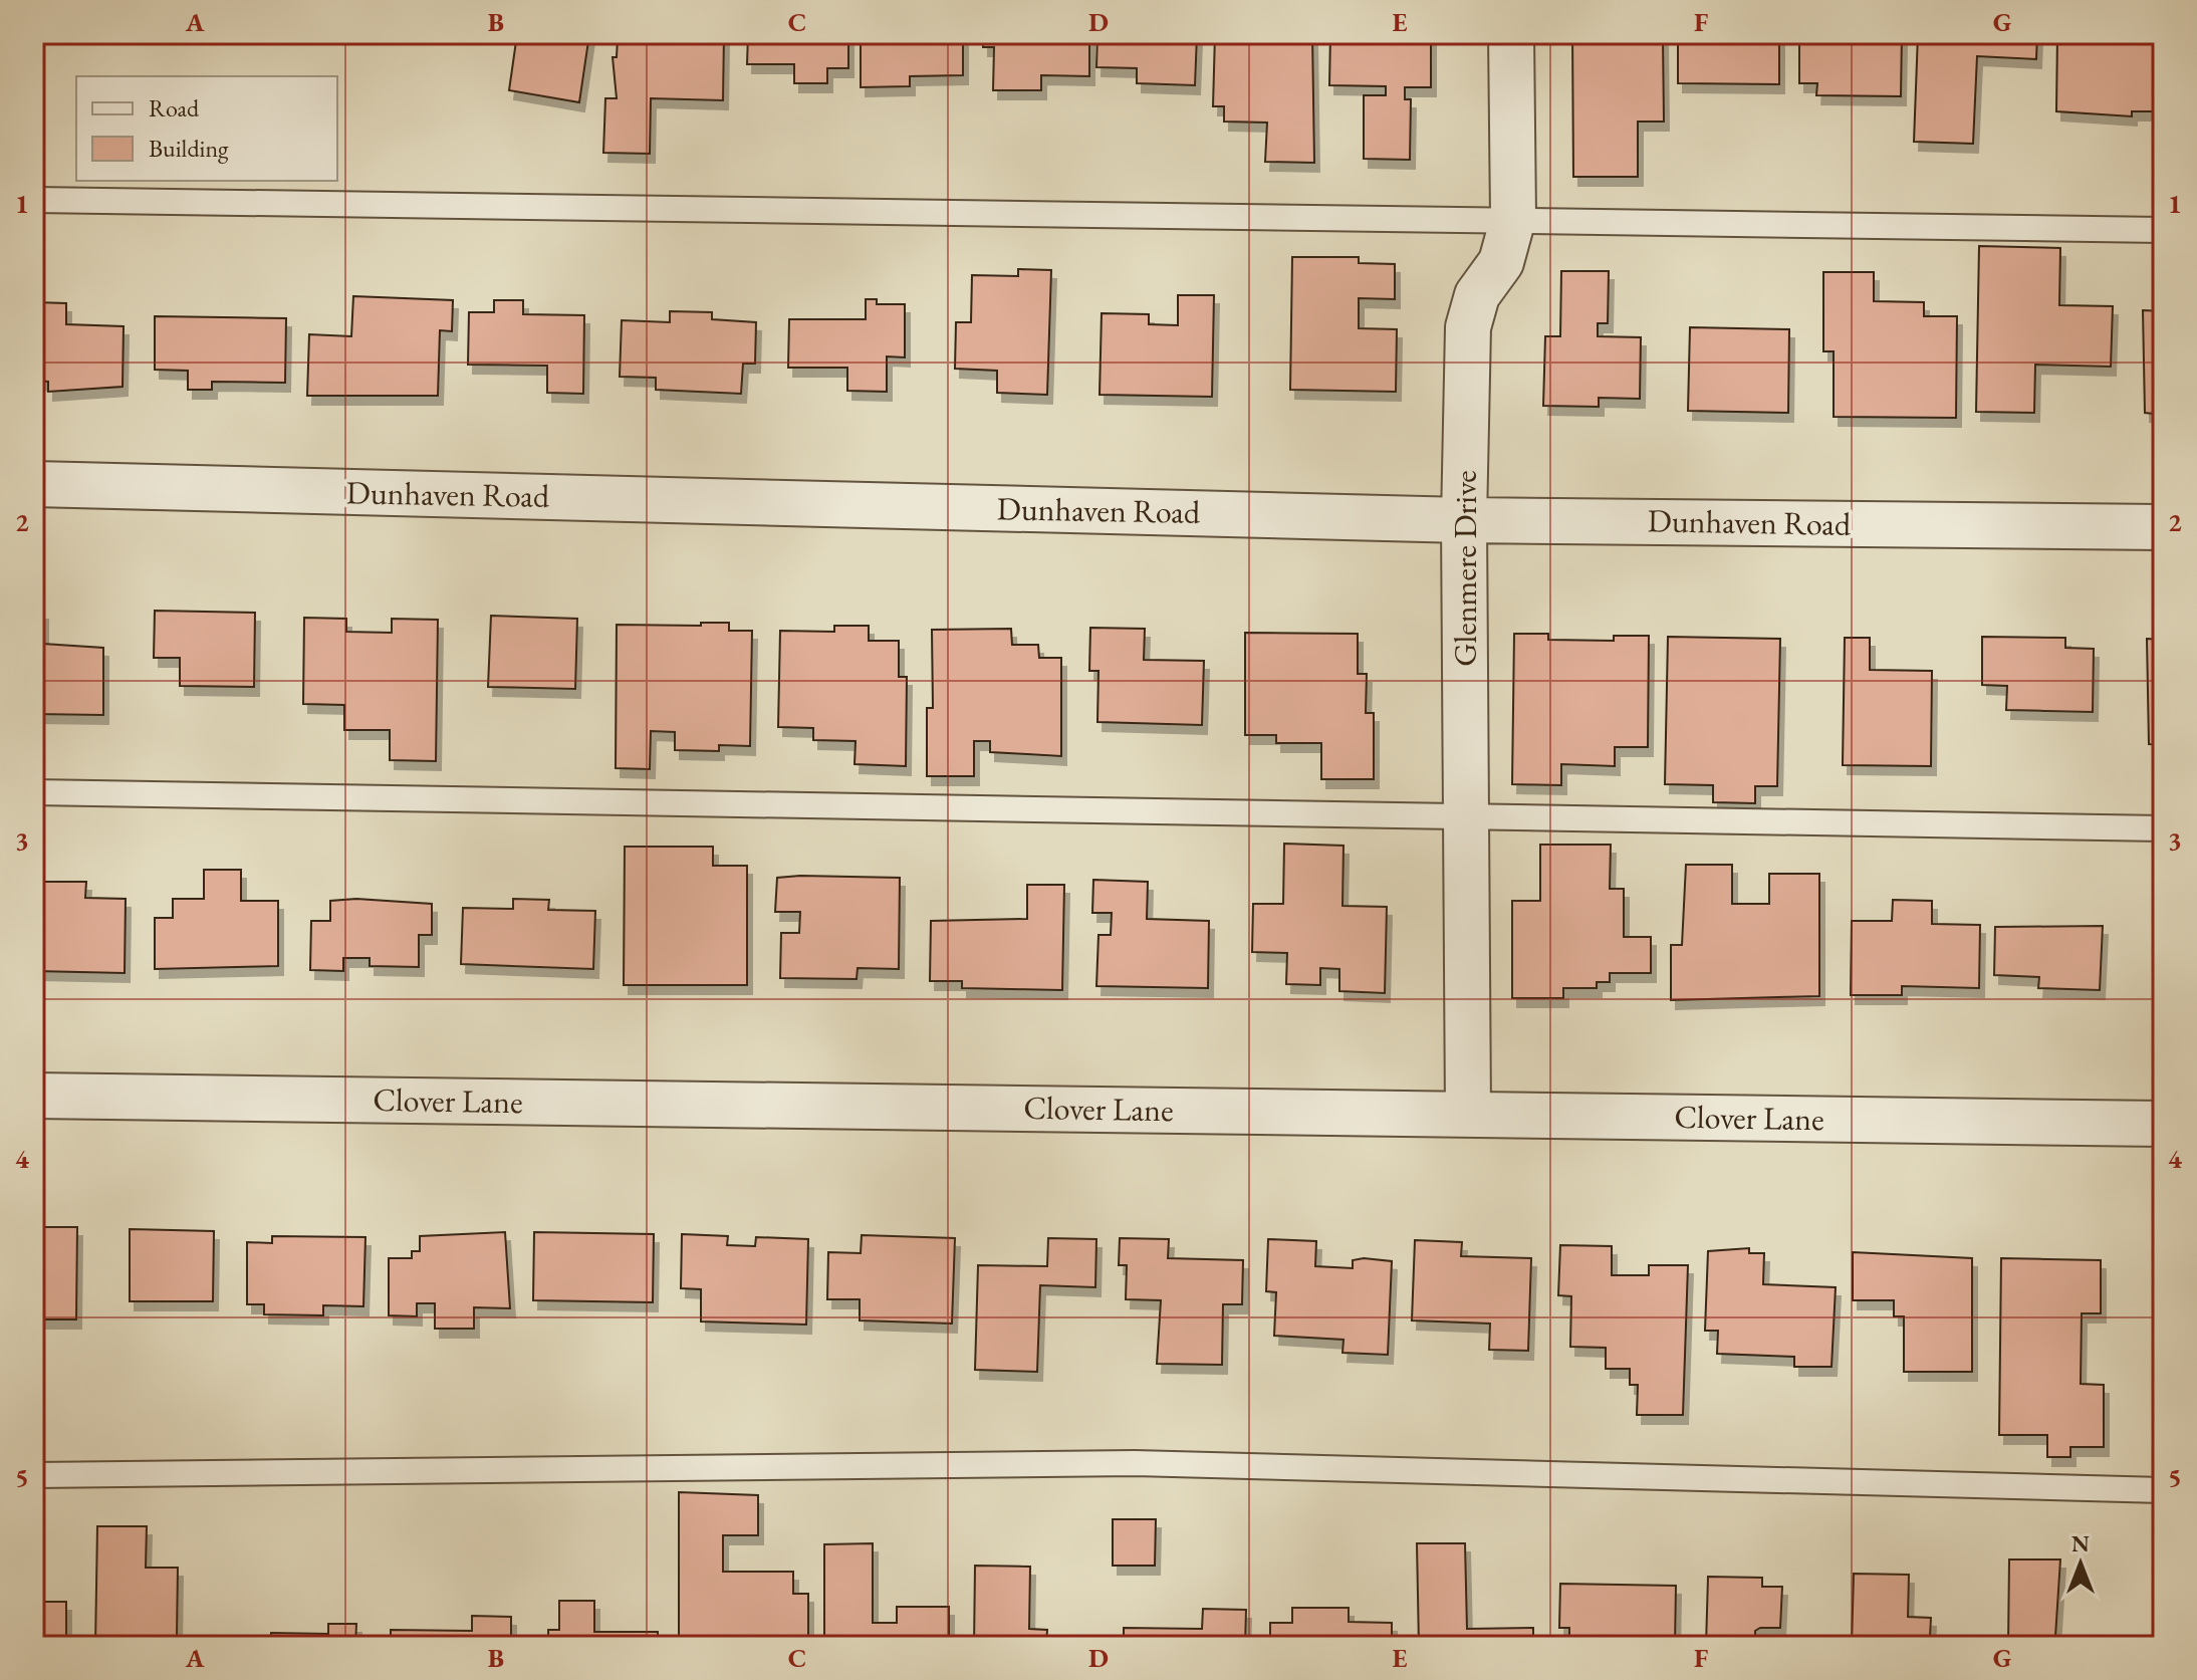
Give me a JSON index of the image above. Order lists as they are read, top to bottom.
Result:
{
  "streets": {
    "street": ["Dunhaven Road", "Glenmere Drive", "Clover Lane"]
  },
  "crossings": [
    ["Dunhaven Road", "Glenmere Drive"],
    ["Glenmere Drive", "Clover Lane"]
  ],
  "legend": ["Road", "Building"],
  "north": "top",
  "grid": {
    "columns": [
      "A",
      "B",
      "C",
      "D",
      "E",
      "F",
      "G"
    ],
    "rows": [
      "1",
      "2",
      "3",
      "4",
      "5"
    ]
  }
}
